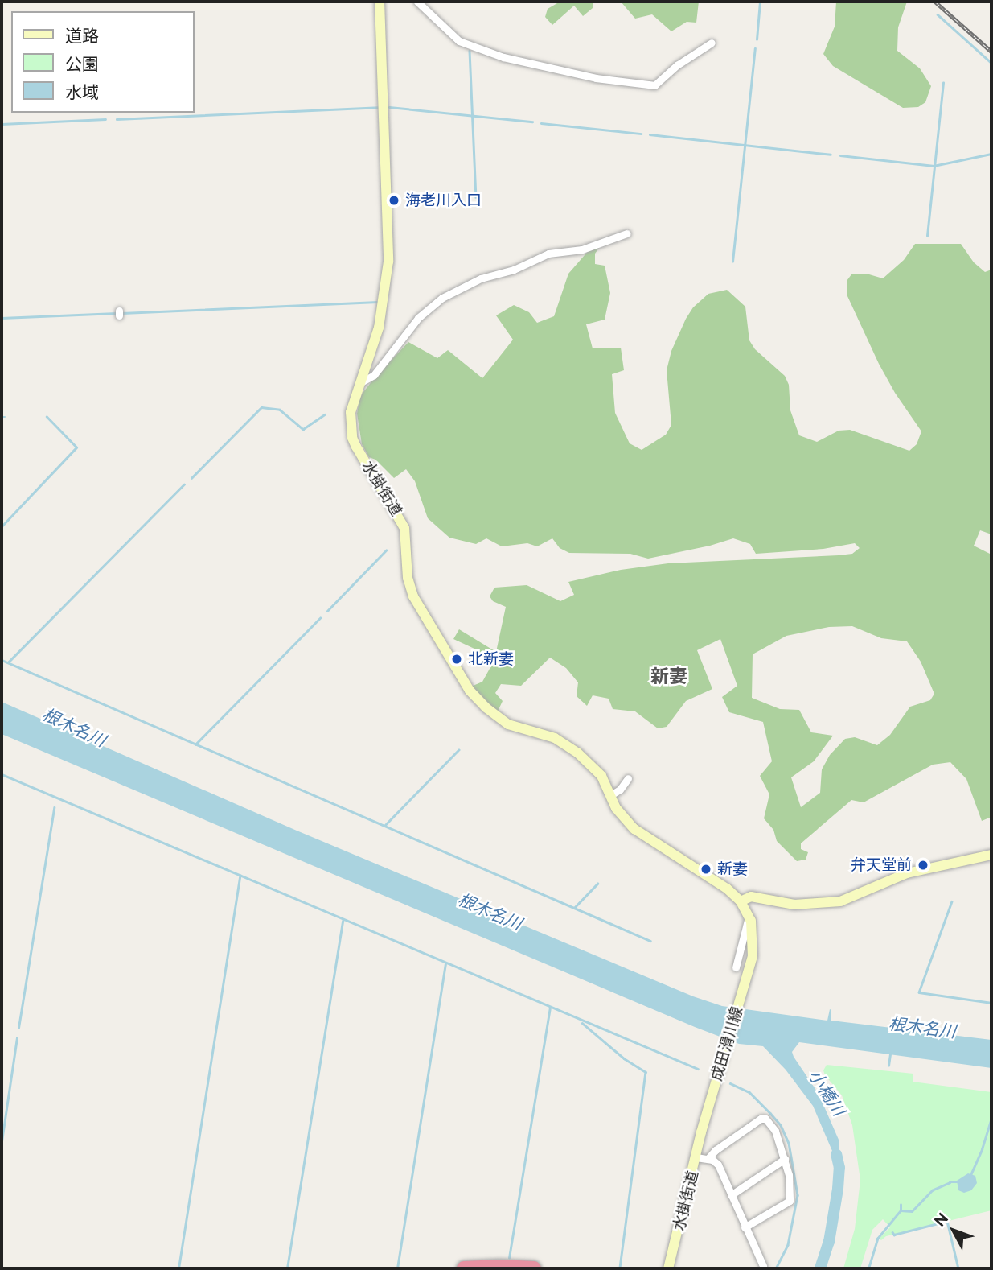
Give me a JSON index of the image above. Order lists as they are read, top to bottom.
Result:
{
  "streets": {
    "main road": ["水掛街道", "成田滑川線"]
  },
  "crossings": [
    ["水掛街道", "成田滑川線"]
  ],
  "districts": ["新妻"],
  "water": ["根木名川", "小橋川"],
  "places": [
    "海老川入口",
    "北新妻",
    "弁天堂前",
    "新妻"
  ],
  "legend": ["道路", "公園", "水域"],
  "north": "top left"
}
